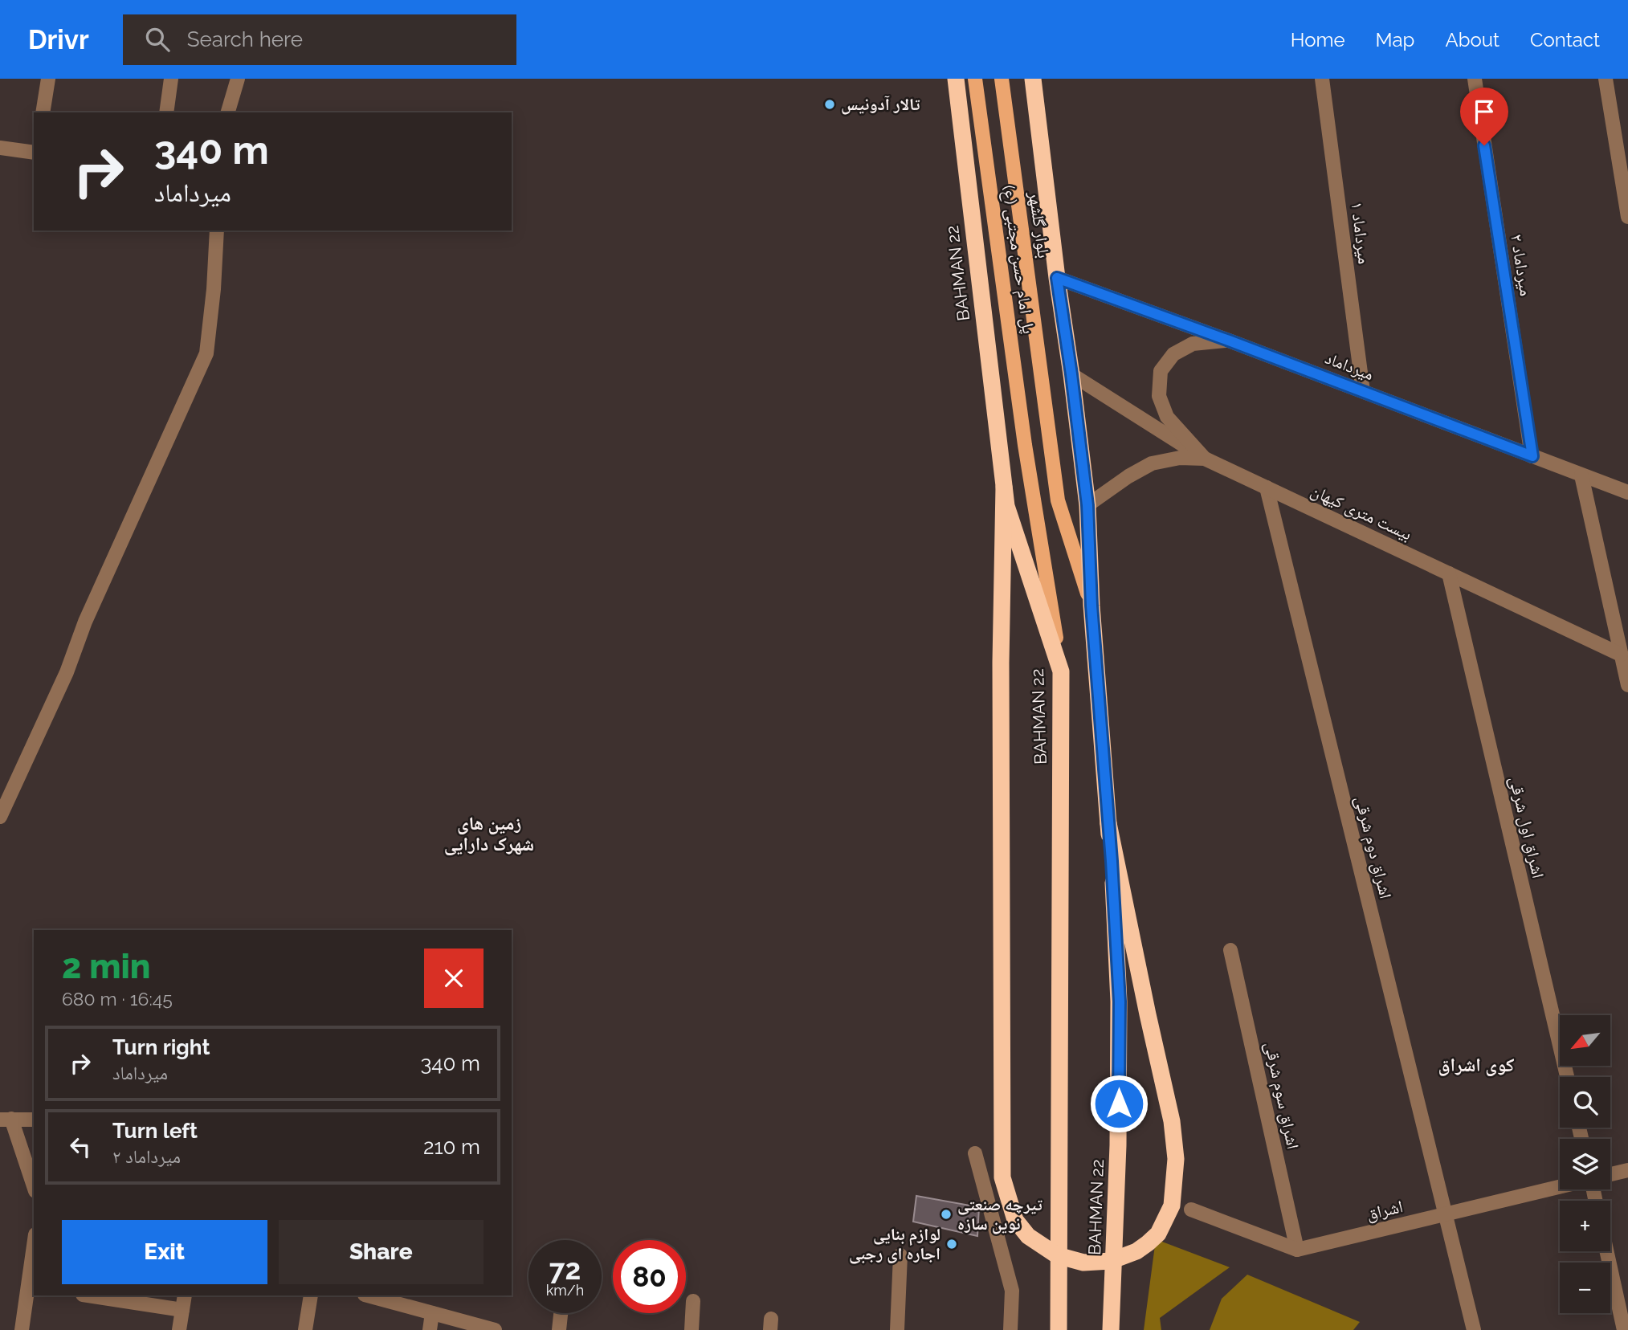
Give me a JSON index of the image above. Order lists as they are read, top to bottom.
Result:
{
  "streets": {
    "highway": ["BAHMAN 22"],
    "main road": ["بلوار گلشهر", "پل امام حسن مجتبی (ع)"],
    "street": [
      "میرداماد ۱",
      "میرداماد ۲",
      "میرداماد",
      "بیست متری کیهان",
      "اشراق اول شرقی",
      "اشراق دوم شرقی",
      "اشراق سوم شرقی",
      "اشراق"
    ]
  },
  "crossings": [
    ["بلوار گلشهر", "BAHMAN 22"],
    ["میرداماد ۱", "میرداماد"],
    ["پل امام حسن مجتبی (ع)", "BAHMAN 22"],
    ["میرداماد ۲", "میرداماد"],
    ["BAHMAN 22", "میرداماد"],
    ["BAHMAN 22", "بیست متری کیهان"],
    ["بیست متری کیهان", "اشراق اول شرقی"],
    ["بیست متری کیهان", "اشراق دوم شرقی"],
    ["اشراق دوم شرقی", "اشراق"],
    ["اشراق سوم شرقی", "اشراق"]
  ],
  "districts": ["زمین های شهرک دارایی", "کوی اشراق"],
  "places": ["تالار آدونیس", "تیرچه صنعتی نوین سازه", "لوازم بنایی اجاره ای رجبی"],
  "north": "bottom left",
  "page": {
    "header": "Drivr",
    "search": "Search here",
    "nav": [
      "Home",
      "Map",
      "About",
      "Contact"
    ],
    "turn": ["340 m", "میرداماد"],
    "heading": ["2 min", "680 m · 16:45"],
    "map_buttons": ["+", "−"],
    "list": [
      {
        "name": "Turn right",
        "note": "میرداماد",
        "value": "340 m"
      },
      {
        "name": "Turn left",
        "note": "میرداماد ۲",
        "value": "210 m"
      }
    ],
    "buttons": ["Exit", "Share"],
    "speed": "72 km/h",
    "limit": "80"
  }
}
